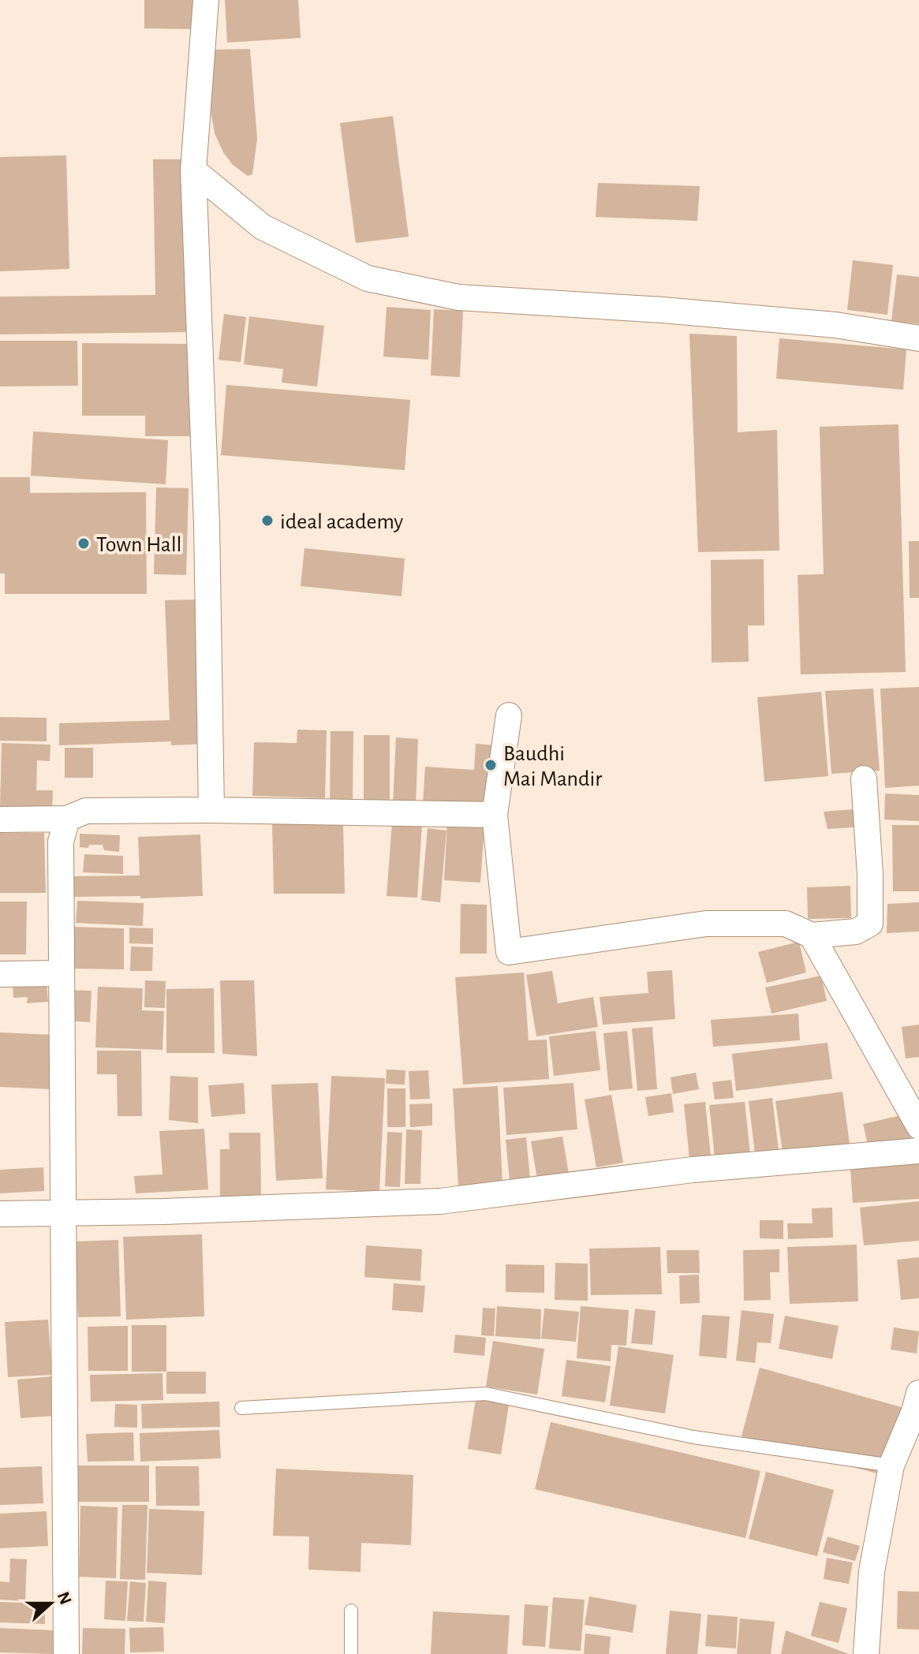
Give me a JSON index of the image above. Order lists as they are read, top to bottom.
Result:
{
  "places": ["ideal academy", "Town Hall", "Baudhi Mai Mandir"],
  "north": "right"
}
